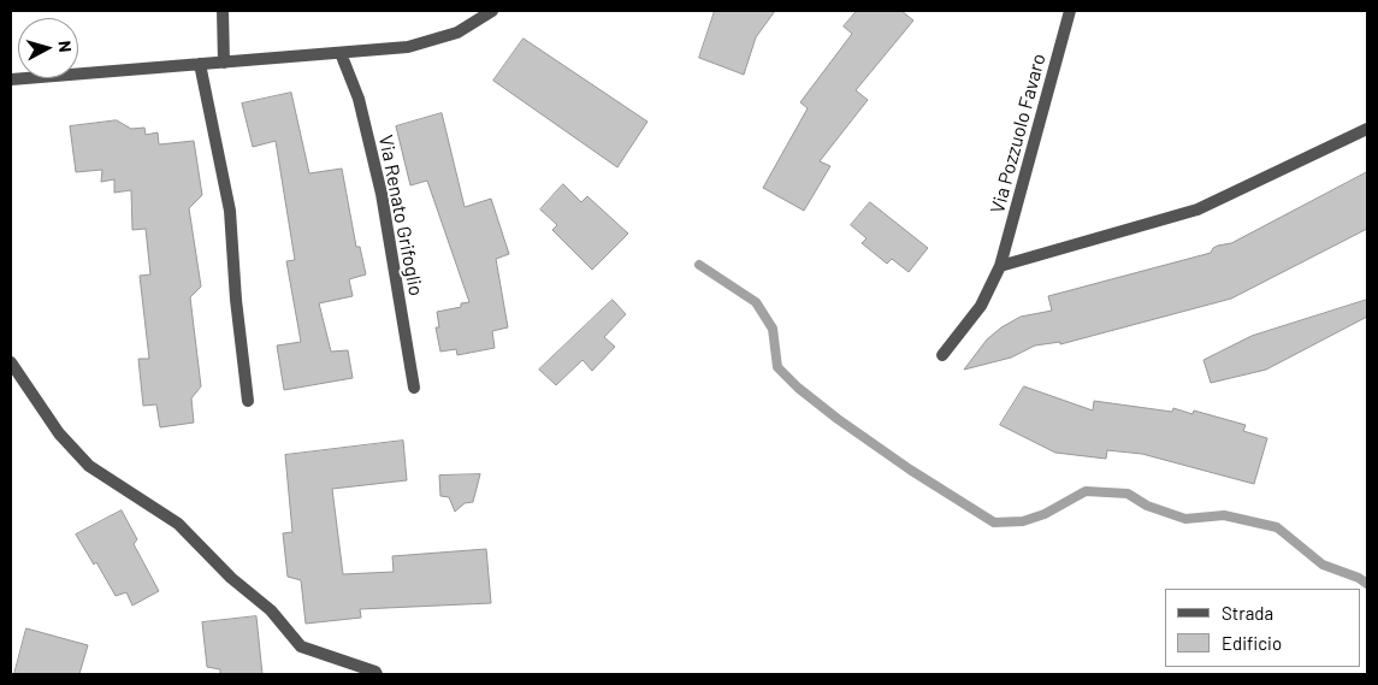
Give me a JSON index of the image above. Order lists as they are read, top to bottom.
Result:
{
  "streets": {
    "street": ["Via Pozzuolo Favaro", "Via Renato Grifoglio"]
  },
  "legend": ["Strada", "Edificio"],
  "north": "right"
}
